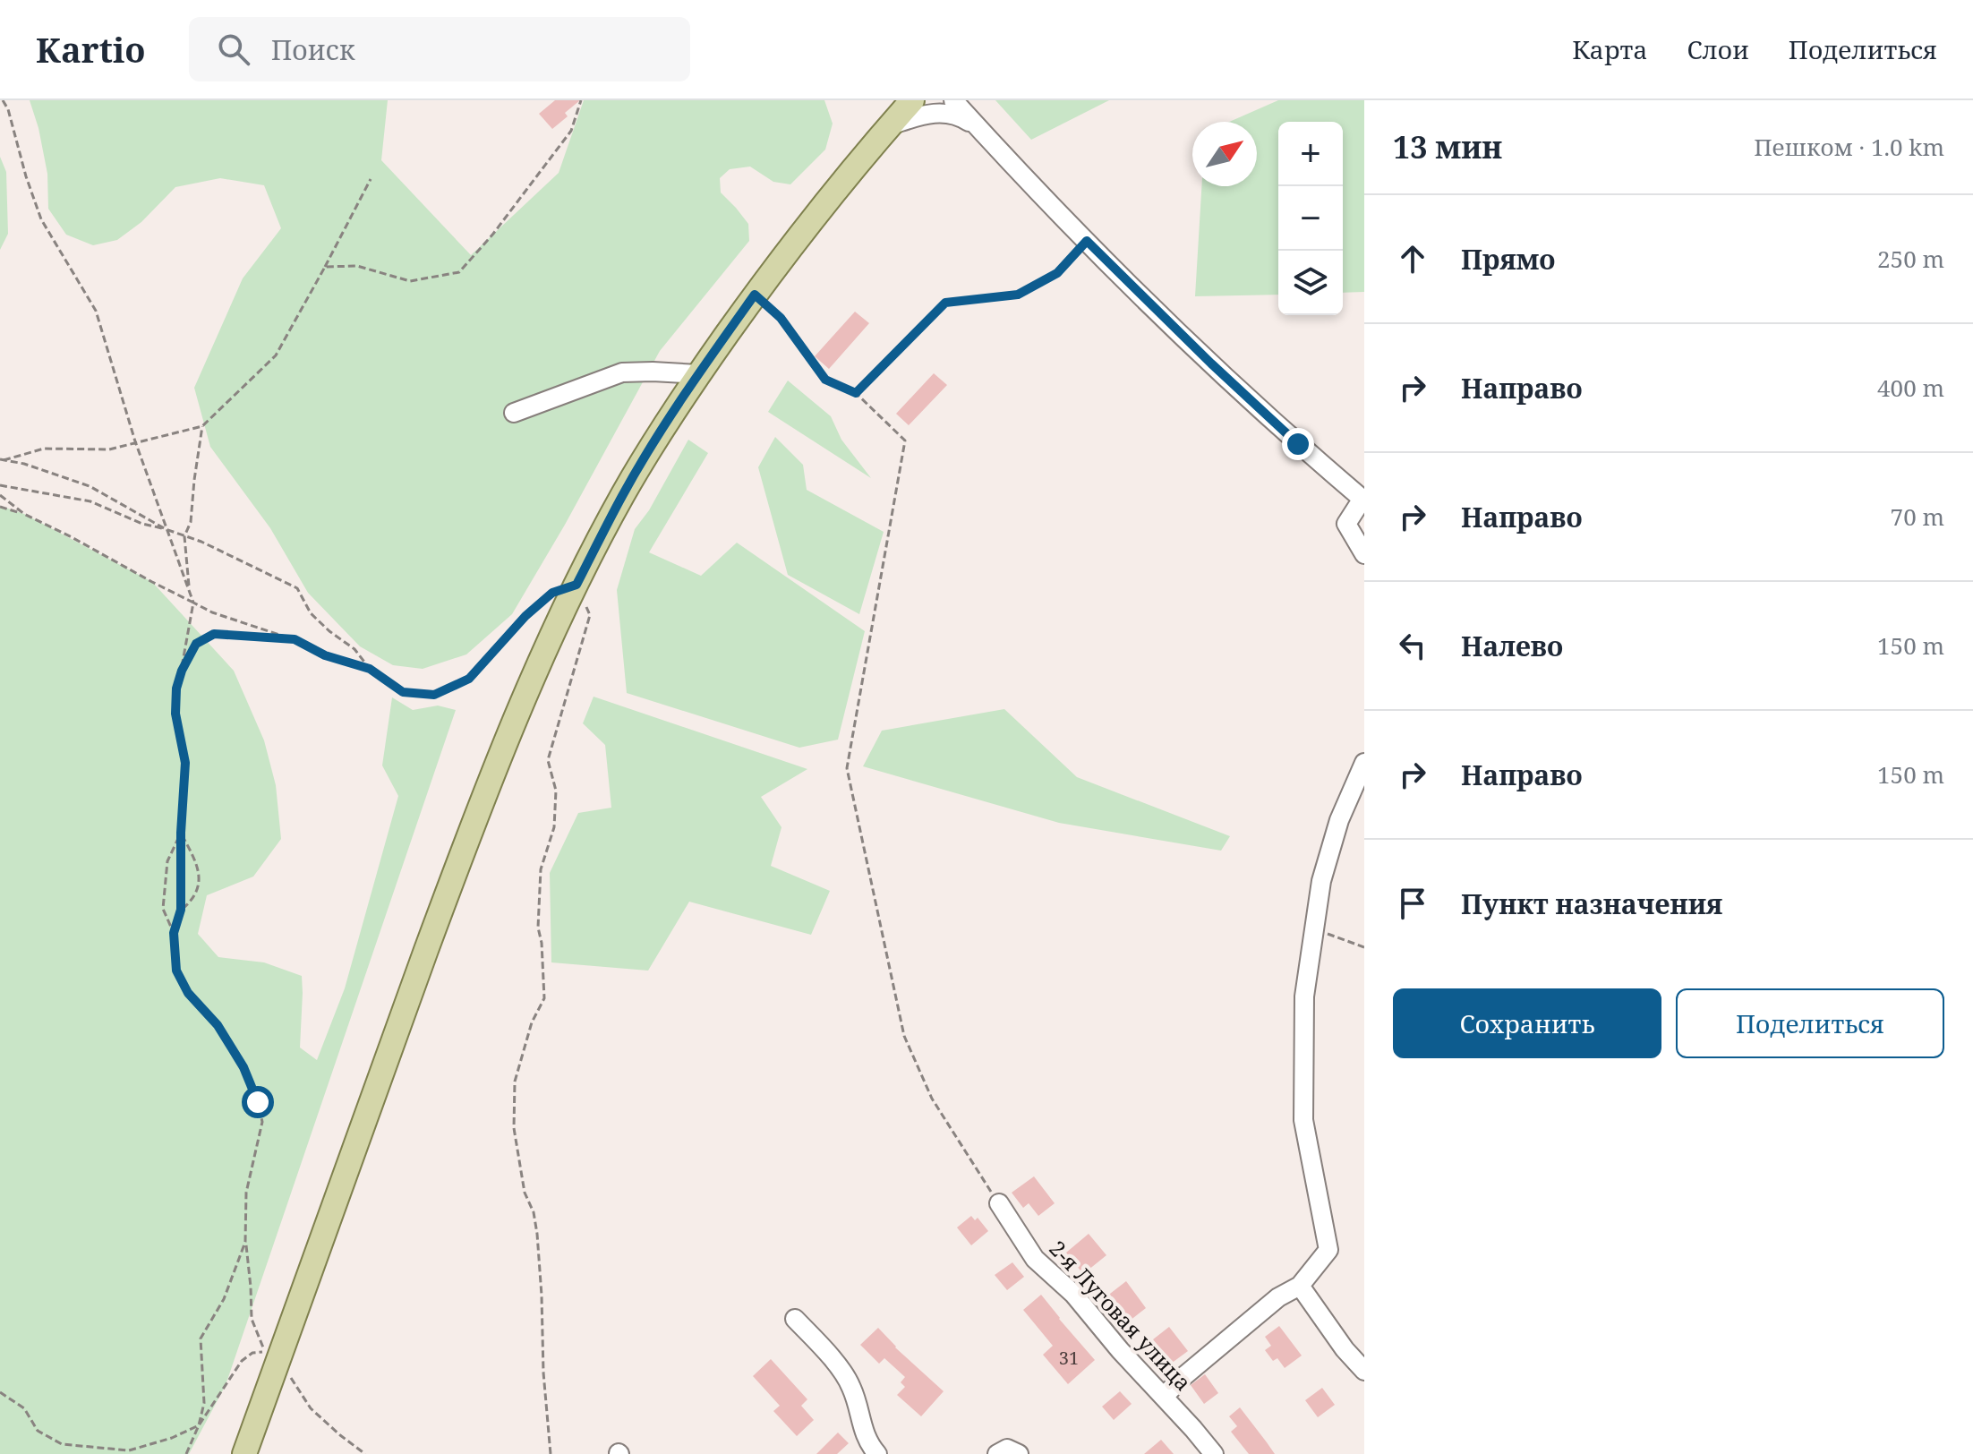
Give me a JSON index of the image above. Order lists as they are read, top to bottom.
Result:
{
  "streets": {
    "street": ["2-я Луговая улица"]
  },
  "house_numbers": ["31"],
  "north": "top right",
  "page": {
    "header": "Kartio",
    "search": "Поиск",
    "nav": ["Карта", "Слои", "Поделиться"],
    "heading": ["13 мин", "Пешком · 1.0 km"],
    "map_buttons": ["+", "−"],
    "list": [
      ["Прямо", "250 m"],
      ["Направо", "400 m"],
      ["Направо", "70 m"],
      ["Налево", "150 m"],
      ["Направо", "150 m"],
      "Пункт назначения"
    ],
    "buttons": ["Сохранить", "Поделиться"]
  }
}
